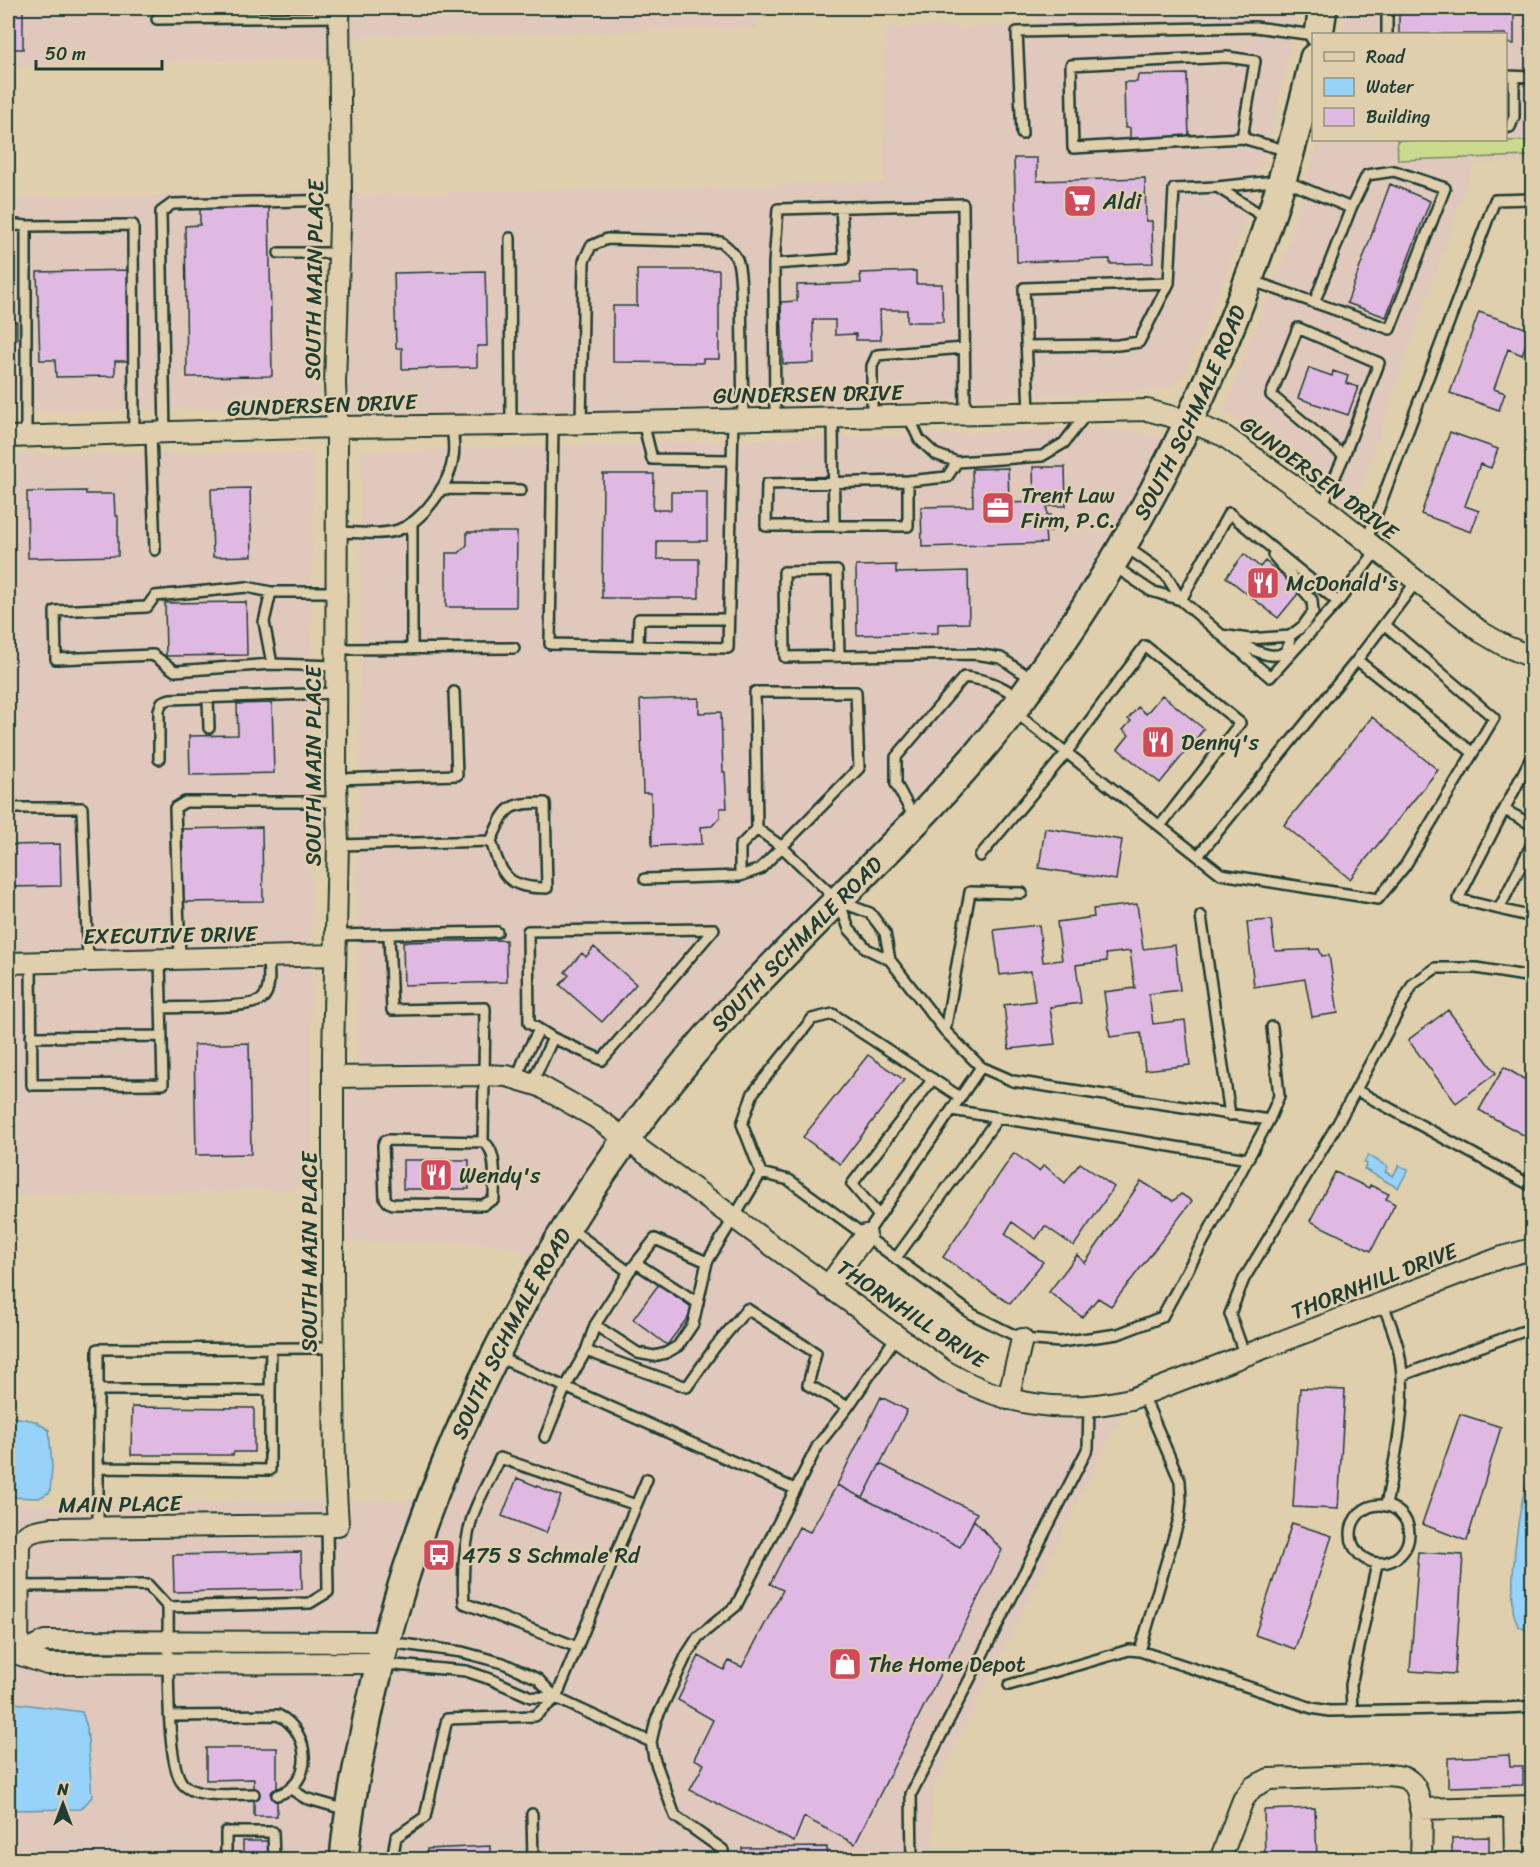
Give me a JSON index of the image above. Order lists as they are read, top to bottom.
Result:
{
  "streets": {
    "main road": ["SOUTH SCHMALE ROAD"],
    "street": [
      "SOUTH MAIN PLACE",
      "GUNDERSEN DRIVE",
      "EXECUTIVE DRIVE",
      "THORNHILL DRIVE",
      "MAIN PLACE"
    ]
  },
  "crossings": [
    ["SOUTH MAIN PLACE", "GUNDERSEN DRIVE"],
    ["SOUTH MAIN PLACE", "EXECUTIVE DRIVE"],
    ["SOUTH MAIN PLACE", "THORNHILL DRIVE"],
    ["SOUTH MAIN PLACE", "MAIN PLACE"],
    ["GUNDERSEN DRIVE", "SOUTH SCHMALE ROAD"],
    ["SOUTH SCHMALE ROAD", "THORNHILL DRIVE"]
  ],
  "places": {
    "supermarket": ["Aldi"],
    "office": ["Trent Law Firm, P.C."],
    "restaurant": ["McDonald's", "Denny's", "Wendy's"],
    "bus stop": ["475 S Schmale Rd"],
    "shop": ["The Home Depot"]
  },
  "legend": ["Road", "Water", "Building"],
  "scale_bar": "50 m",
  "north": "top"
}
